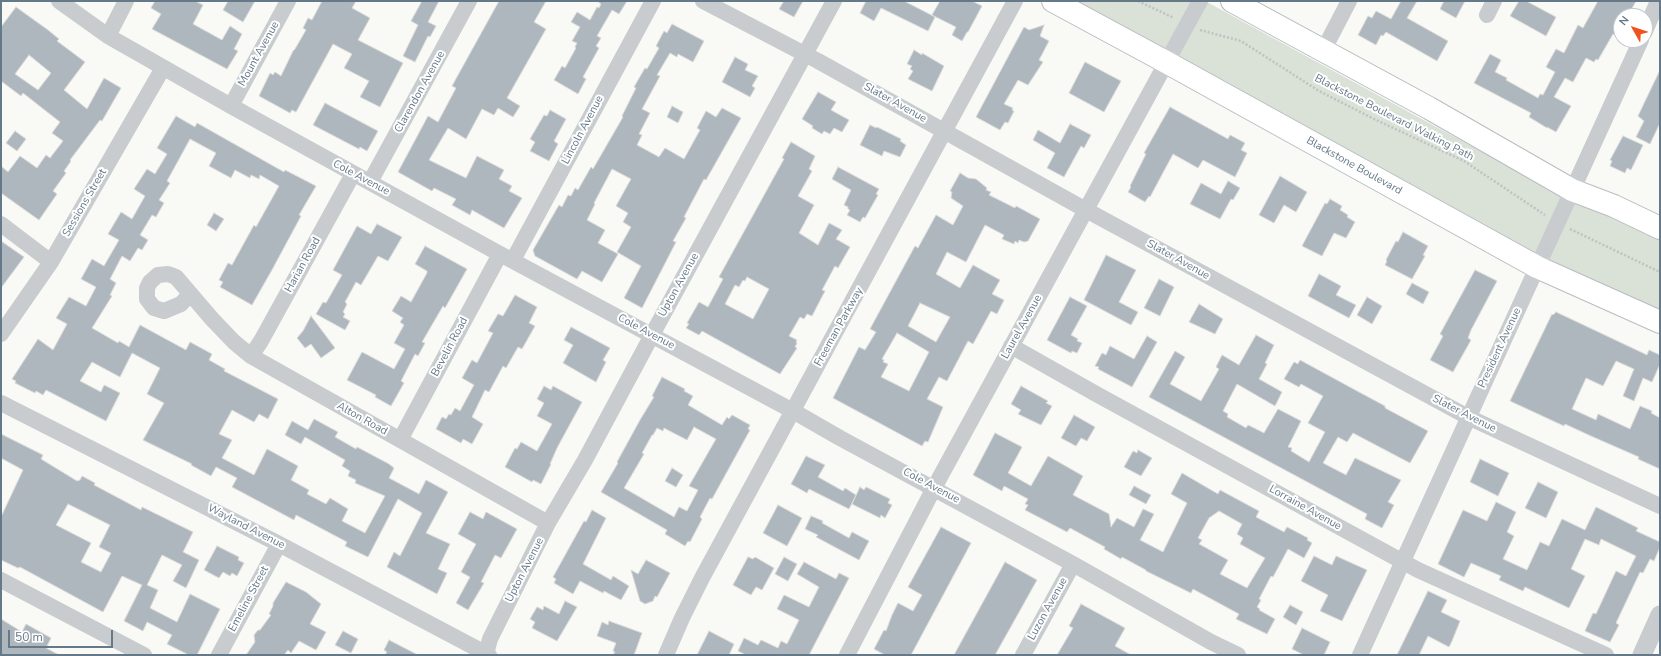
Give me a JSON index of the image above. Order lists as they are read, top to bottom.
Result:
{
  "streets": {
    "main road": ["Blackstone Boulevard"],
    "street": [
      "Mount Avenue",
      "Clarendon Avenue",
      "Slater Avenue",
      "Lincoln Avenue",
      "Cole Avenue",
      "Sessions Street",
      "Harian Road",
      "Upton Avenue",
      "Freeman Parkway",
      "Laurel Avenue",
      "Bevelin Road",
      "President Avenue",
      "Alton Road",
      "Lorraine Avenue",
      "Wayland Avenue",
      "Emeline Street",
      "Luzon Avenue"
    ],
    "path": ["Blackstone Boulevard Walking Path"]
  },
  "crossings": [
    ["Mount Avenue", "Cole Avenue"],
    ["Clarendon Avenue", "Cole Avenue"],
    ["Slater Avenue", "Upton Avenue"],
    ["Slater Avenue", "Freeman Parkway"],
    ["Slater Avenue", "Laurel Avenue"],
    ["Slater Avenue", "President Avenue"],
    ["Blackstone Boulevard Walking Path", "Laurel Avenue"],
    ["Blackstone Boulevard Walking Path", "President Avenue"],
    ["Lincoln Avenue", "Cole Avenue"],
    ["Lincoln Avenue", "Bevelin Road"],
    ["Blackstone Boulevard", "Laurel Avenue"],
    ["Blackstone Boulevard", "President Avenue"],
    ["Cole Avenue", "Sessions Street"],
    ["Cole Avenue", "Harian Road"],
    ["Cole Avenue", "Upton Avenue"],
    ["Cole Avenue", "Freeman Parkway"],
    ["Cole Avenue", "Laurel Avenue"],
    ["Cole Avenue", "Bevelin Road"],
    ["Cole Avenue", "Luzon Avenue"],
    ["Harian Road", "Alton Road"],
    ["Upton Avenue", "Alton Road"],
    ["Upton Avenue", "Wayland Avenue"],
    ["Laurel Avenue", "Lorraine Avenue"],
    ["Bevelin Road", "Alton Road"],
    ["President Avenue", "Lorraine Avenue"],
    ["Wayland Avenue", "Emeline Street"]
  ],
  "scale_bar": "50 m",
  "north": "top left"
}
